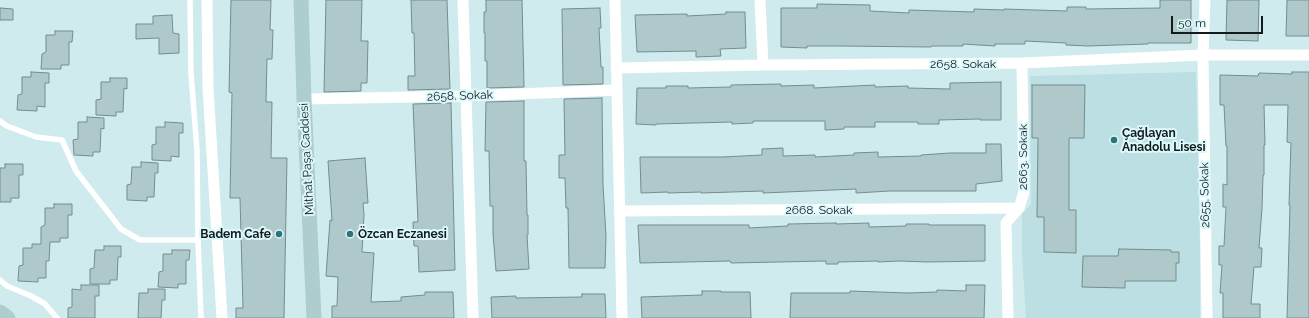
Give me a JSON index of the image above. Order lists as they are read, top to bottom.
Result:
{
  "streets": {
    "street": [
      "2658. Sokak",
      "2663. Sokak",
      "Mithat Paşa Caddesi",
      "2655. Sokak",
      "2668. Sokak"
    ]
  },
  "crossings": [
    ["2658. Sokak", "2663. Sokak"],
    ["2658. Sokak", "Mithat Paşa Caddesi"],
    ["2658. Sokak", "2655. Sokak"],
    ["2663. Sokak", "2668. Sokak"]
  ],
  "places": ["Çağlayan Anadolu Lisesi", "Badem Cafe", "Özcan Eczanesi"],
  "scale_bar": "50 m"
}
